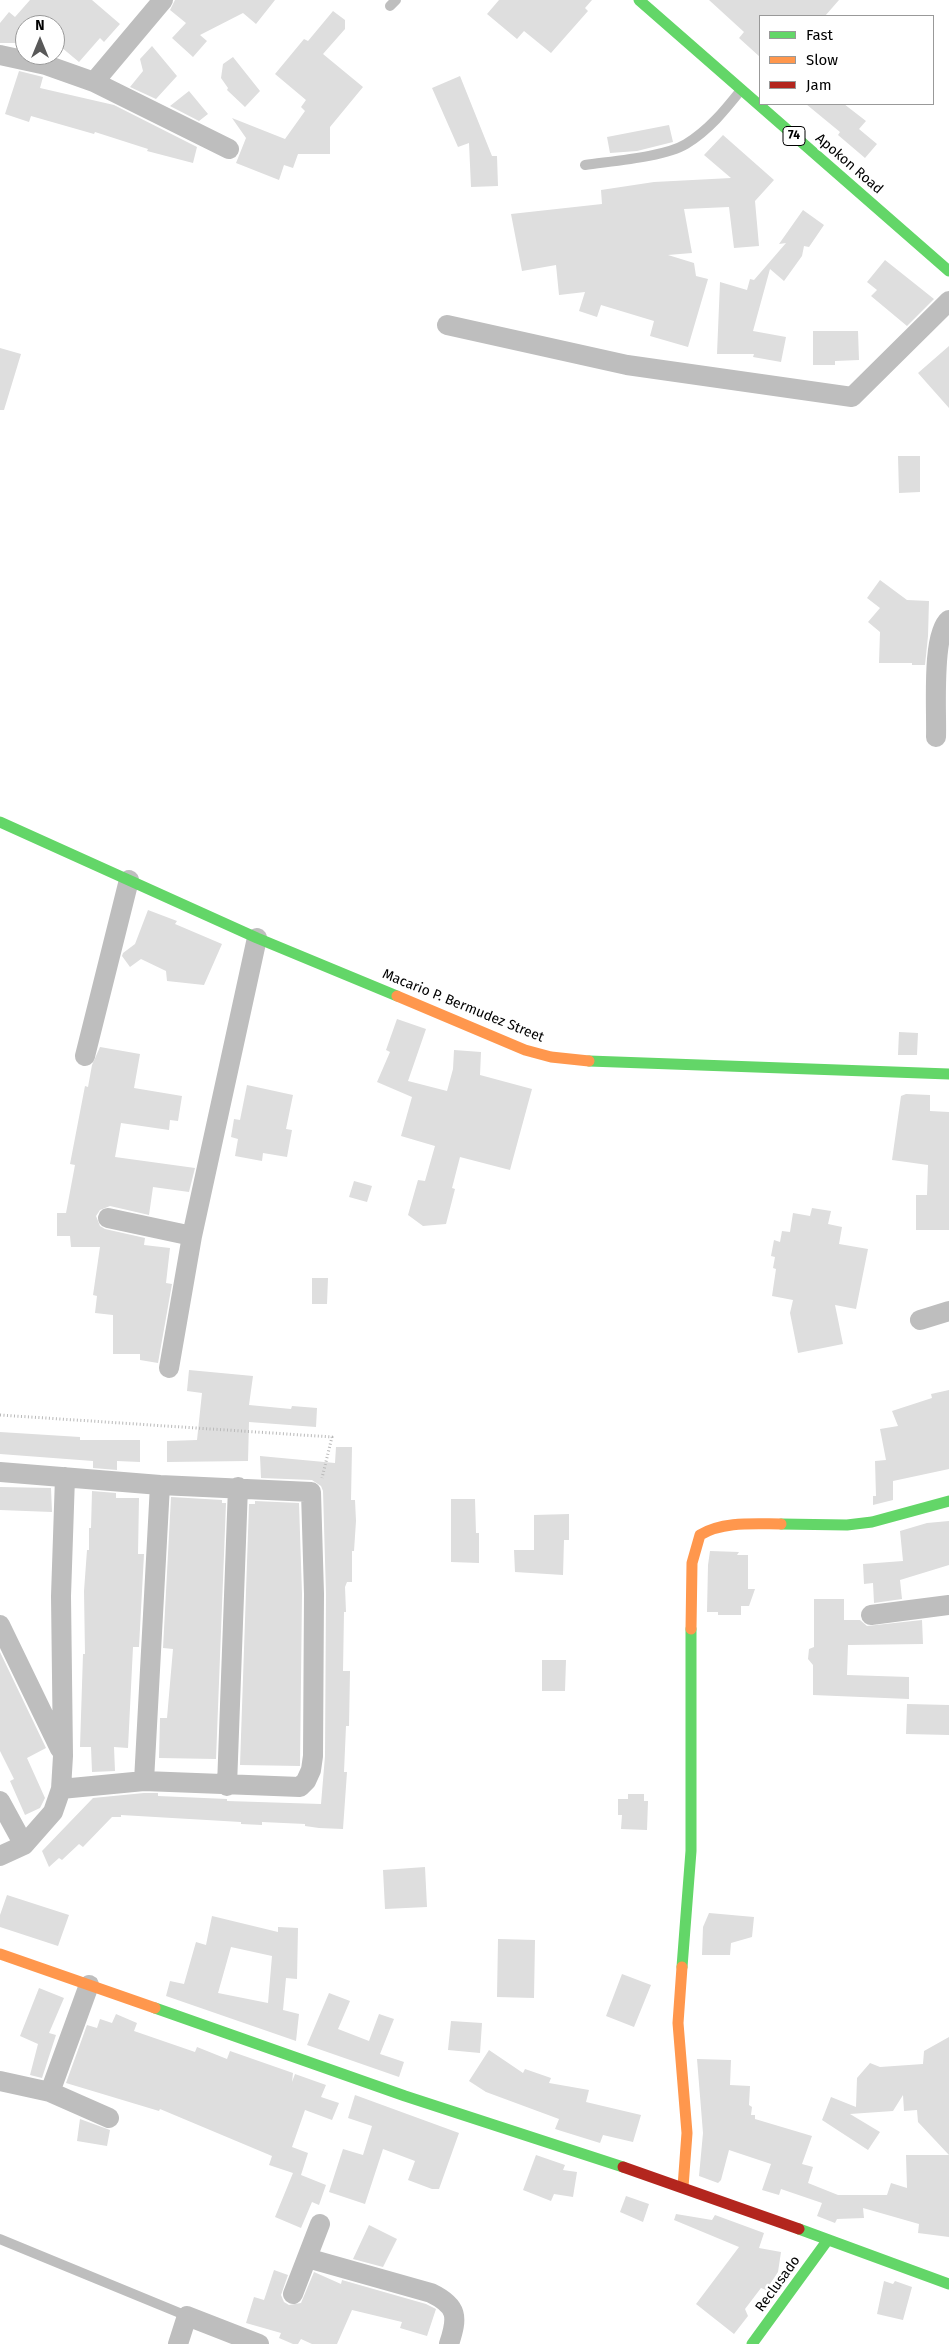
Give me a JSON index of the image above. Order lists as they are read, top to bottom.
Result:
{
  "streets": {
    "main road": [
      "74",
      "Apokon Road",
      "Macario P. Bermudez Street",
      "Reclusado"
    ]
  },
  "legend": ["Fast", "Slow", "Jam"],
  "north": "top"
}
